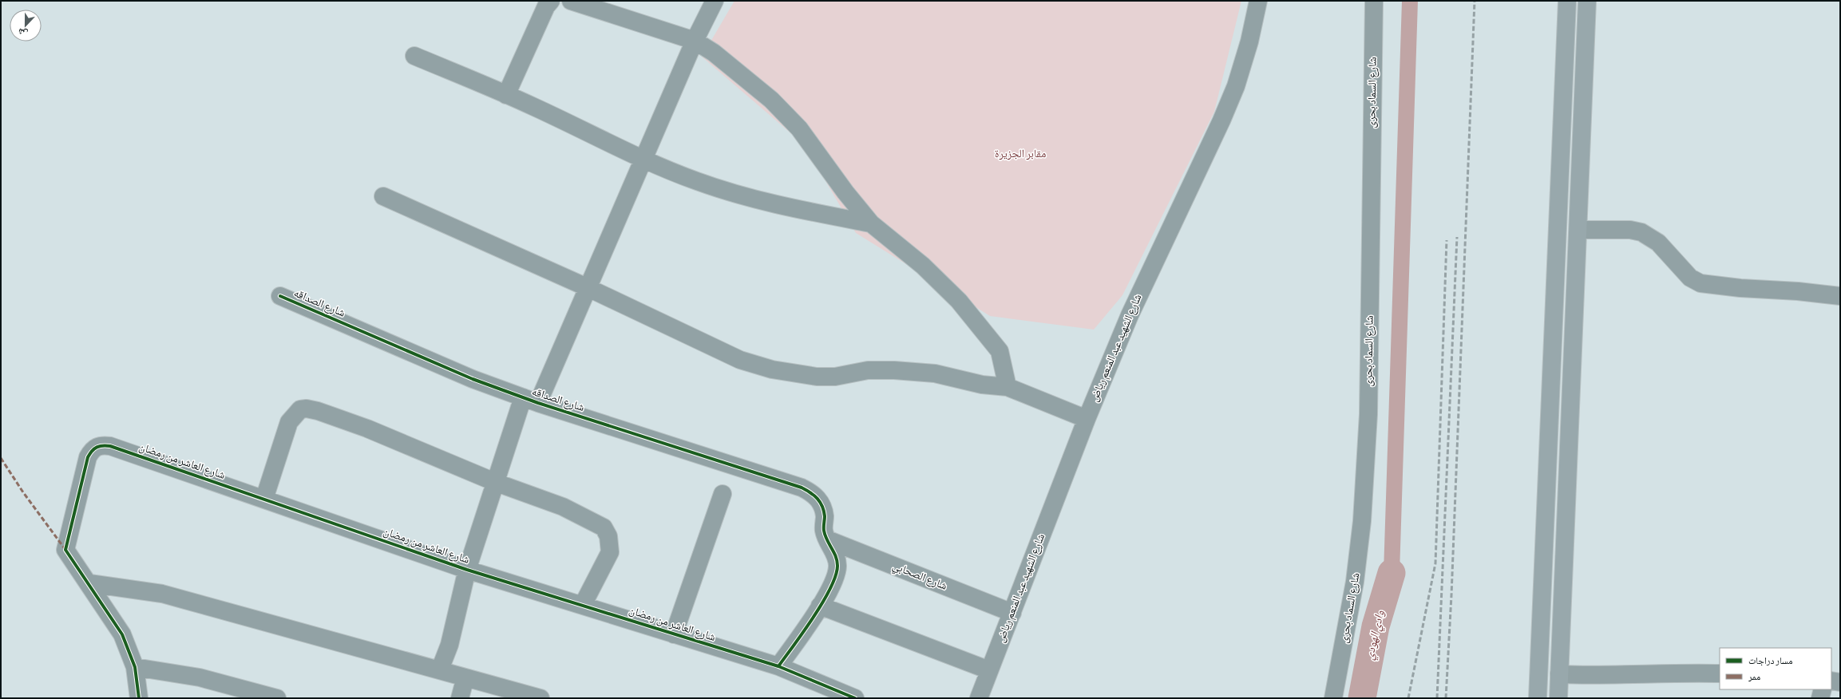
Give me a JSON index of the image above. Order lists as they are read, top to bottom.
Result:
{
  "streets": {
    "street": [
      "شارع السماد بحرى",
      "شارع الصداقه",
      "شارع الشهيد عبد المنعم رياض",
      "شارع العاشر من رمضان",
      "شارع الصحابي"
    ]
  },
  "crossings": [
    ["شارع الصداقه", "شارع الصحابي"],
    ["شارع الشهيد عبد المنعم رياض", "شارع الصحابي"]
  ],
  "water": ["وادي الهودي"],
  "parks": ["مقابر الجزيرة"],
  "legend": ["مسار دراجات", "ممر"],
  "north": "bottom"
}
